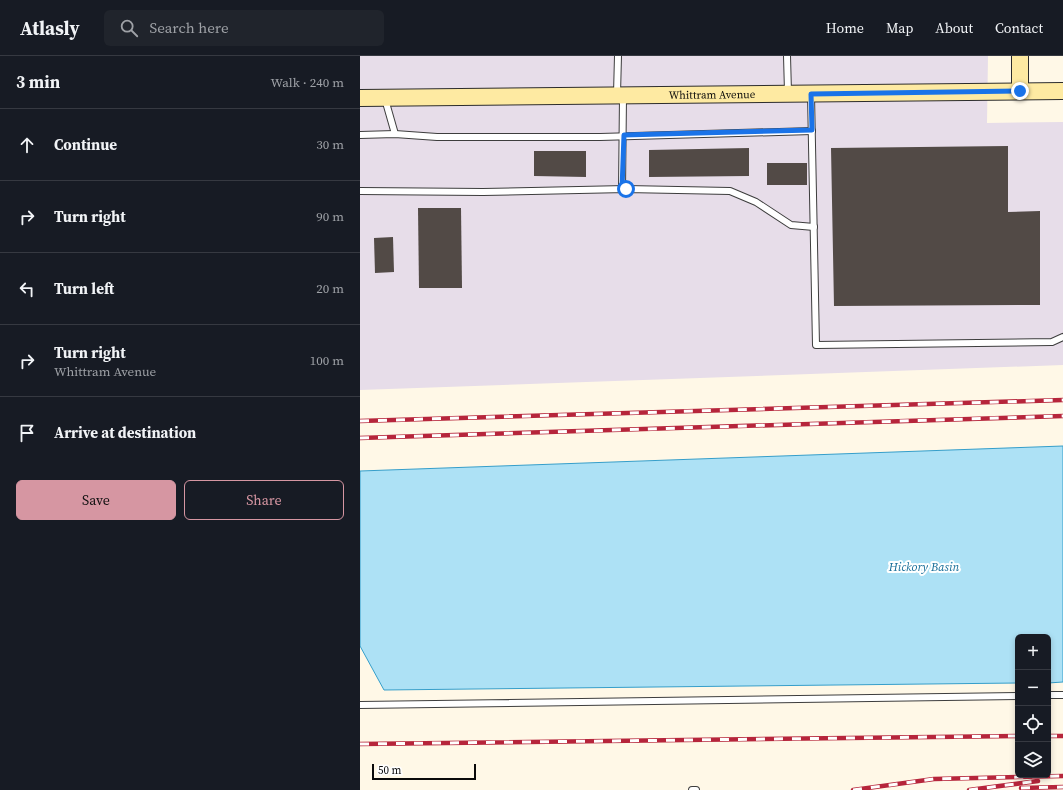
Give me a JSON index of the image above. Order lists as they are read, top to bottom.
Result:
{
  "streets": {
    "street": ["Whittram Avenue"]
  },
  "water": ["Hickory Basin"],
  "scale_bar": "50 m",
  "page": {
    "header": "Atlasly",
    "search": "Search here",
    "nav": [
      "Home",
      "Map",
      "About",
      "Contact"
    ],
    "heading": ["3 min", "Walk · 240 m"],
    "list": [
      ["Continue", "30 m"],
      ["Turn right", "90 m"],
      ["Turn left", "20 m"],
      ["Turn right", "Whittram Avenue", "100 m"],
      "Arrive at destination"
    ],
    "buttons": ["Save", "Share"],
    "map_buttons": ["+", "−"],
    "scale": "50 m"
  }
}
